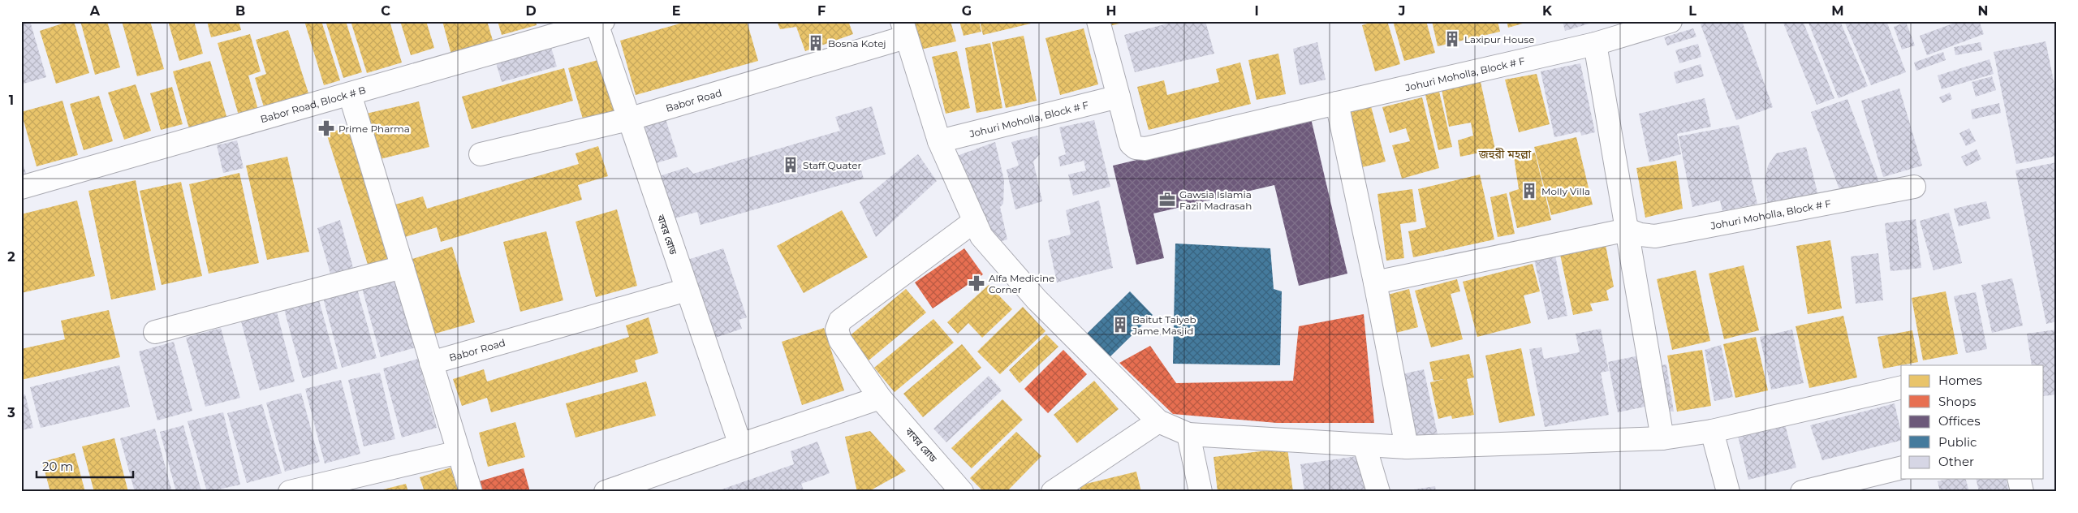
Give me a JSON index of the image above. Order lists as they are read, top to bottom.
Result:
{
  "streets": {
    "street": [
      "Johuri Moholla, Block # F",
      "Babor Road",
      "Babor Road, Block # B",
      "বাবর রোড"
    ]
  },
  "crossings": [
    ["Babor Road", "বাবর রোড"],
    ["Babor Road, Block # B", "বাবর রোড"]
  ],
  "districts": ["জহুরী মহল্লা"],
  "places": {
    "building": [
      "Laxipur House",
      "Bosna Kotej",
      "Staff Quater",
      "Molly Villa",
      "Baitut Taiyeb Jame Masjid"
    ],
    "pharmacy": ["Prime Pharma", "Alfa Medicine Corner"],
    "office": ["Gawsia Islamia Fazil Madrasah"]
  },
  "legend": [
    "Homes",
    "Shops",
    "Offices",
    "Public",
    "Other"
  ],
  "scale_bar": "20 m",
  "grid": {
    "columns": [
      "A",
      "B",
      "C",
      "D",
      "E",
      "F",
      "G",
      "H",
      "I",
      "J",
      "K",
      "L",
      "M",
      "N"
    ],
    "rows": ["1", "2", "3"]
  }
}
